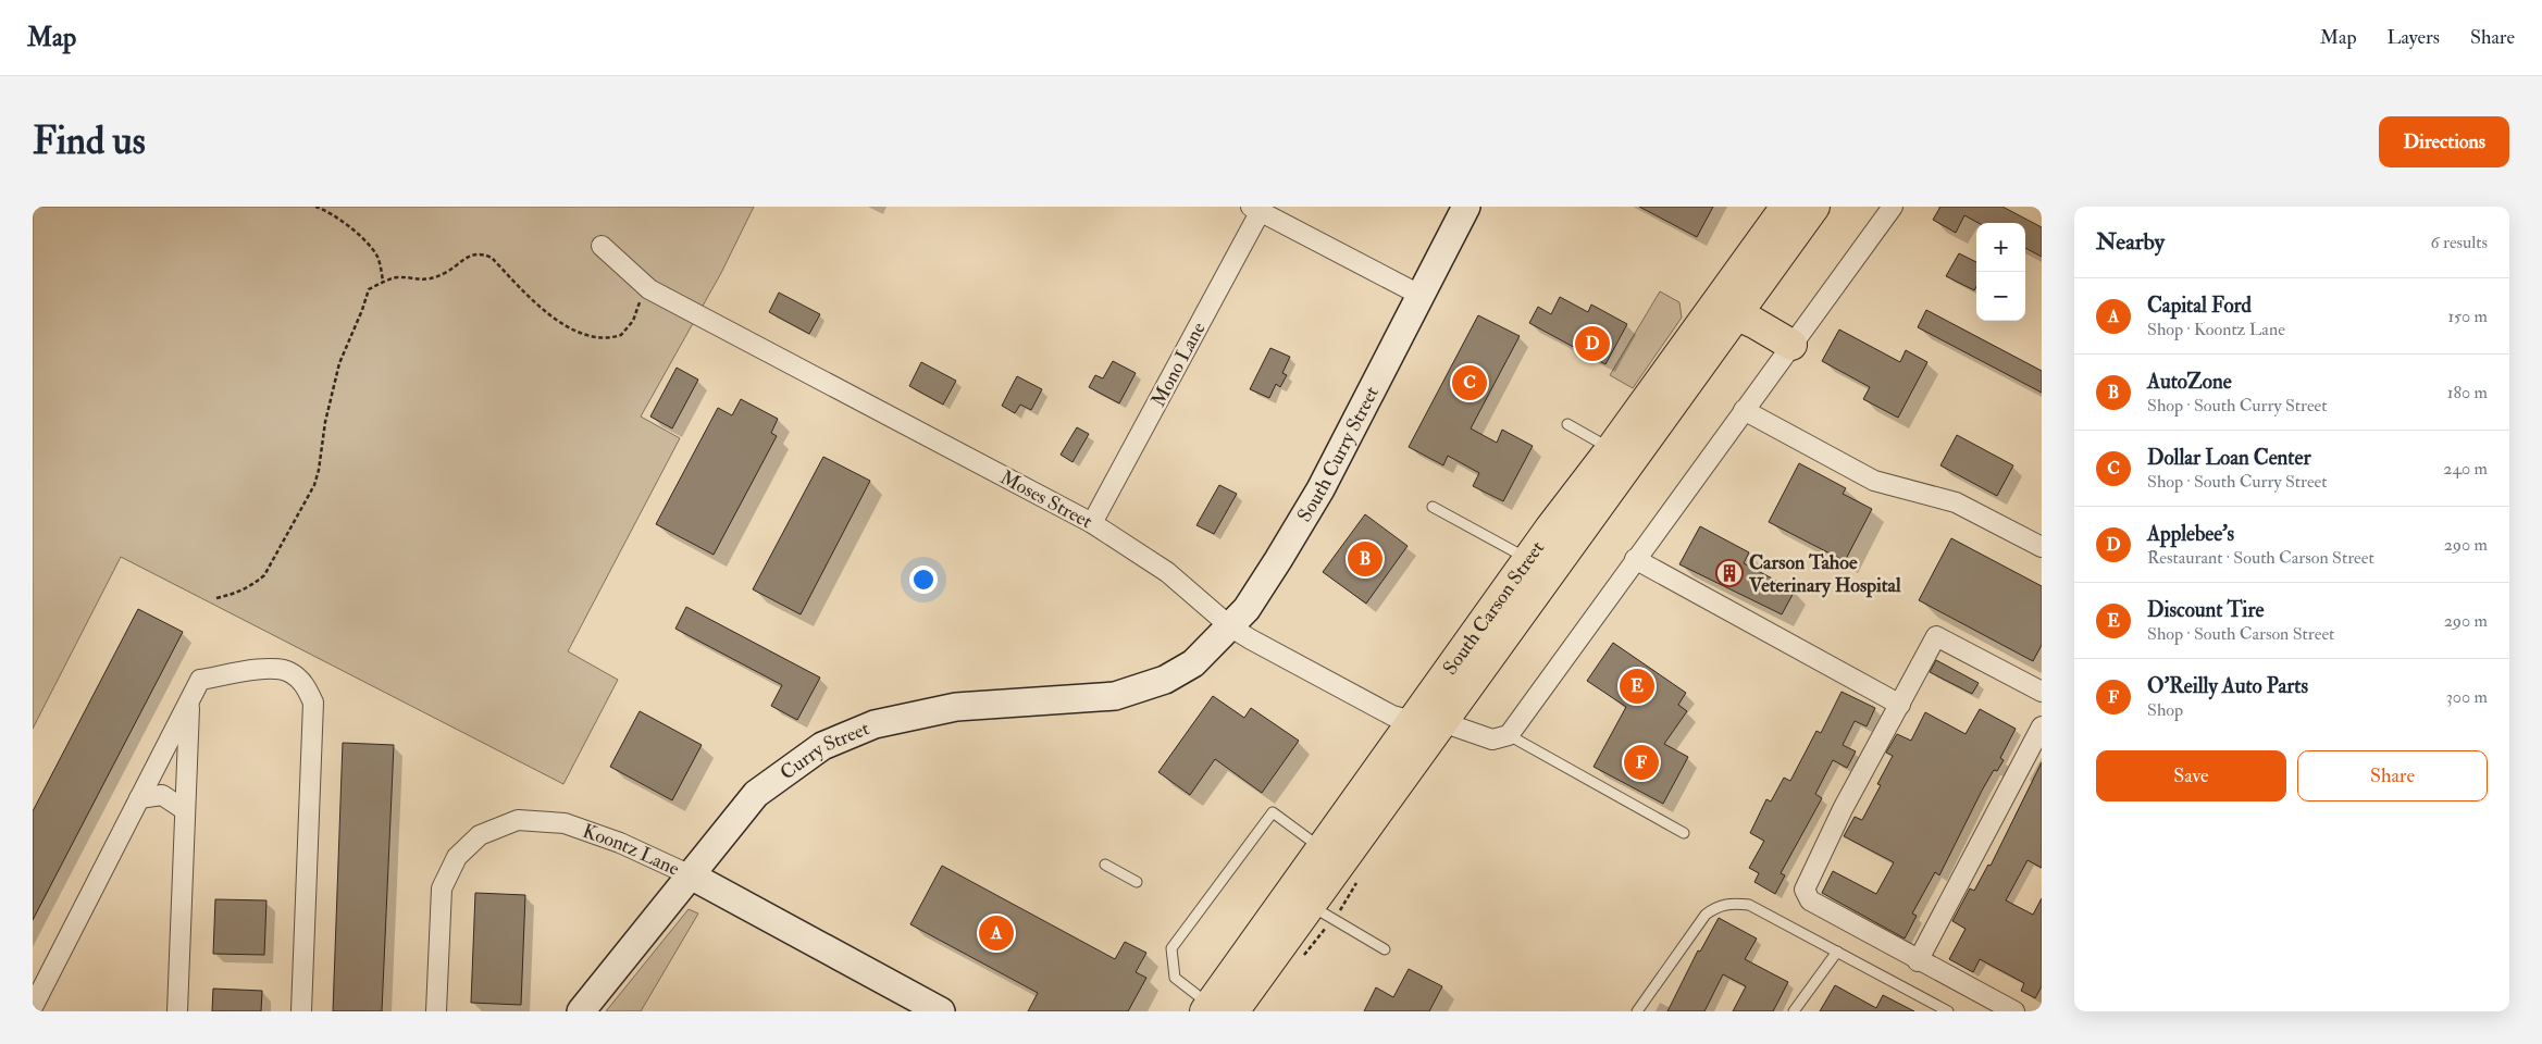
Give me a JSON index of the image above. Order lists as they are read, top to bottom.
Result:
{
  "streets": {
    "main road": ["South Carson Street"],
    "street": [
      "Mono Lane",
      "South Curry Street",
      "Moses Street",
      "Curry Street",
      "Koontz Lane"
    ]
  },
  "crossings": [
    ["Mono Lane", "Moses Street"],
    ["South Curry Street", "Moses Street"],
    ["South Curry Street", "Curry Street"],
    ["Moses Street", "South Carson Street"],
    ["Curry Street", "Koontz Lane"]
  ],
  "places": {
    "building": ["Carson Tahoe Veterinary Hospital"]
  },
  "page": {
    "header": "Map",
    "nav": ["Map", "Layers", "Share"],
    "buttons": [
      "Directions",
      ["Save", "Share"]
    ],
    "title": "Find us",
    "heading": ["Nearby", "6 results"],
    "map_buttons": ["+", "−"],
    "list": [
      {
        "mark": "A",
        "name": "Capital Ford",
        "note": "Shop · Koontz Lane",
        "value": "150 m"
      },
      {
        "mark": "B",
        "name": "AutoZone",
        "note": "Shop · South Curry Street",
        "value": "180 m"
      },
      {
        "mark": "C",
        "name": "Dollar Loan Center",
        "note": "Shop · South Curry Street",
        "value": "240 m"
      },
      {
        "mark": "D",
        "name": "Applebee's",
        "note": "Restaurant · South Carson Street",
        "value": "290 m"
      },
      {
        "mark": "E",
        "name": "Discount Tire",
        "note": "Shop · South Carson Street",
        "value": "290 m"
      },
      {
        "mark": "F",
        "name": "O'Reilly Auto Parts",
        "note": "Shop",
        "value": "300 m"
      }
    ],
    "pins": [
      "D",
      "C",
      "B",
      "E",
      "F",
      "A"
    ]
  }
}
